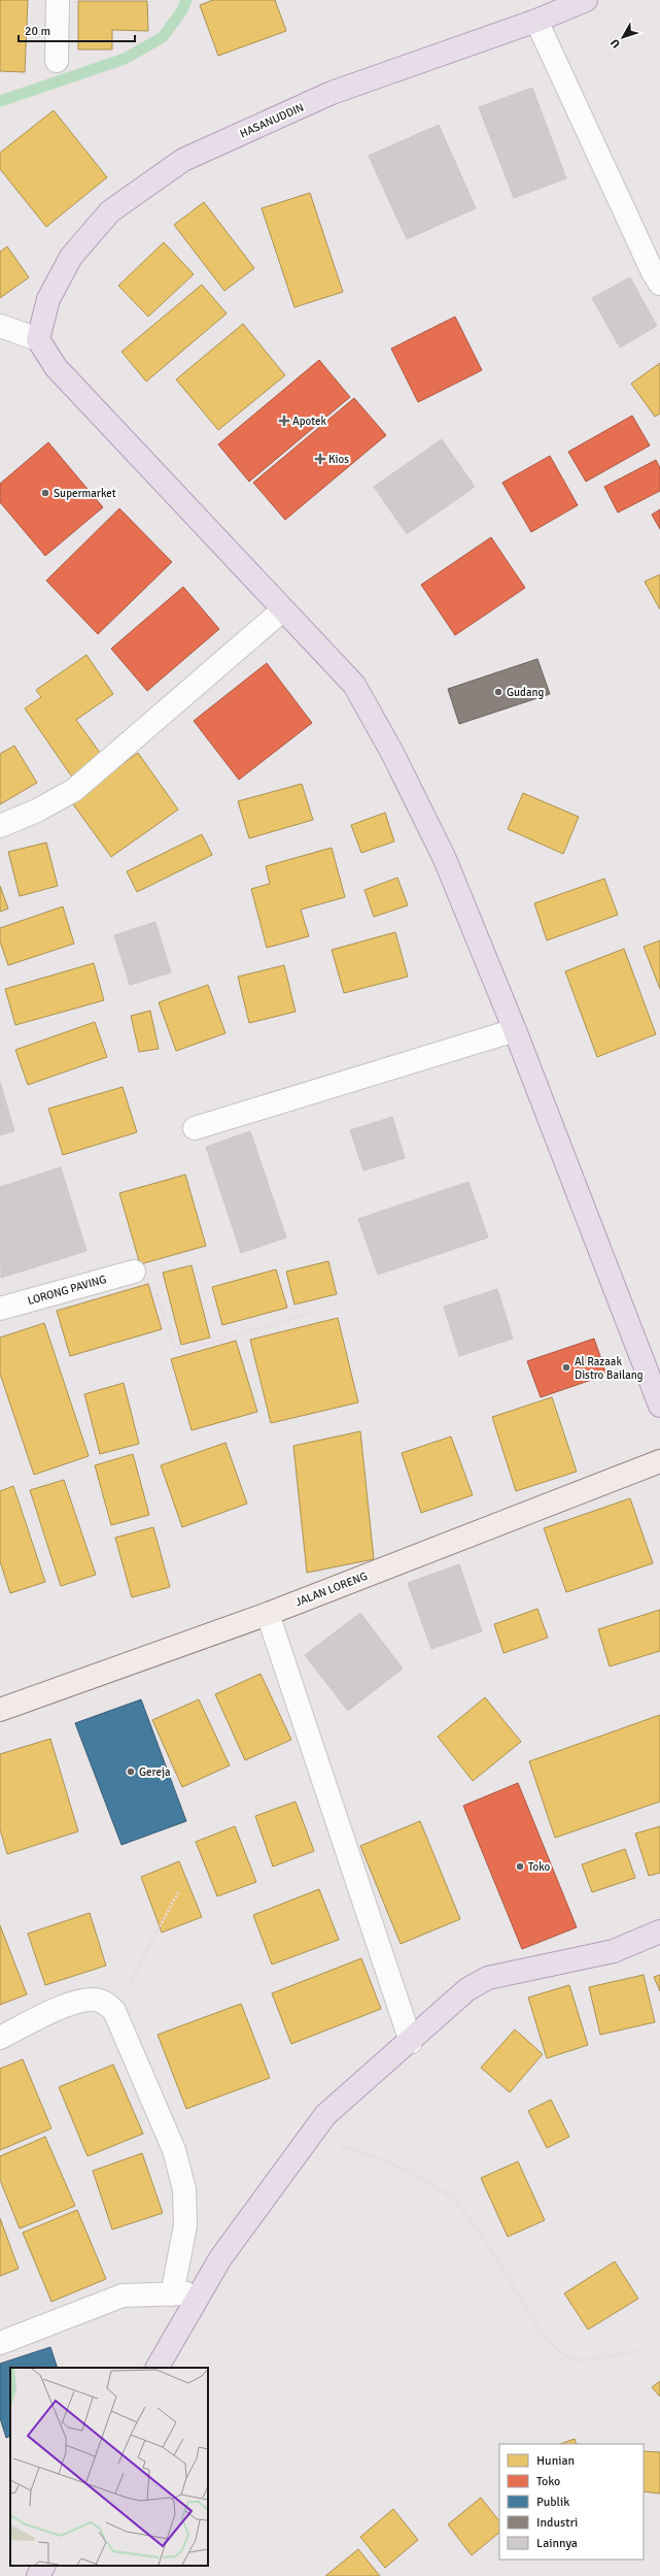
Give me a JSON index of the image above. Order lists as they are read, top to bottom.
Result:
{
  "streets": {
    "highway": ["HASANUDDIN"],
    "street": ["LORONG PAVING", "JALAN LORENG"]
  },
  "places": {
    "health": ["Apotek", "Kios"],
    "other": [
      "Supermarket",
      "Gudang",
      "Al Razaak Distro Bailang",
      "Gereja",
      "Toko"
    ]
  },
  "legend": [
    "Hunian",
    "Toko",
    "Publik",
    "Industri",
    "Lainnya"
  ],
  "scale_bar": "20 m",
  "north": "bottom left"
}
